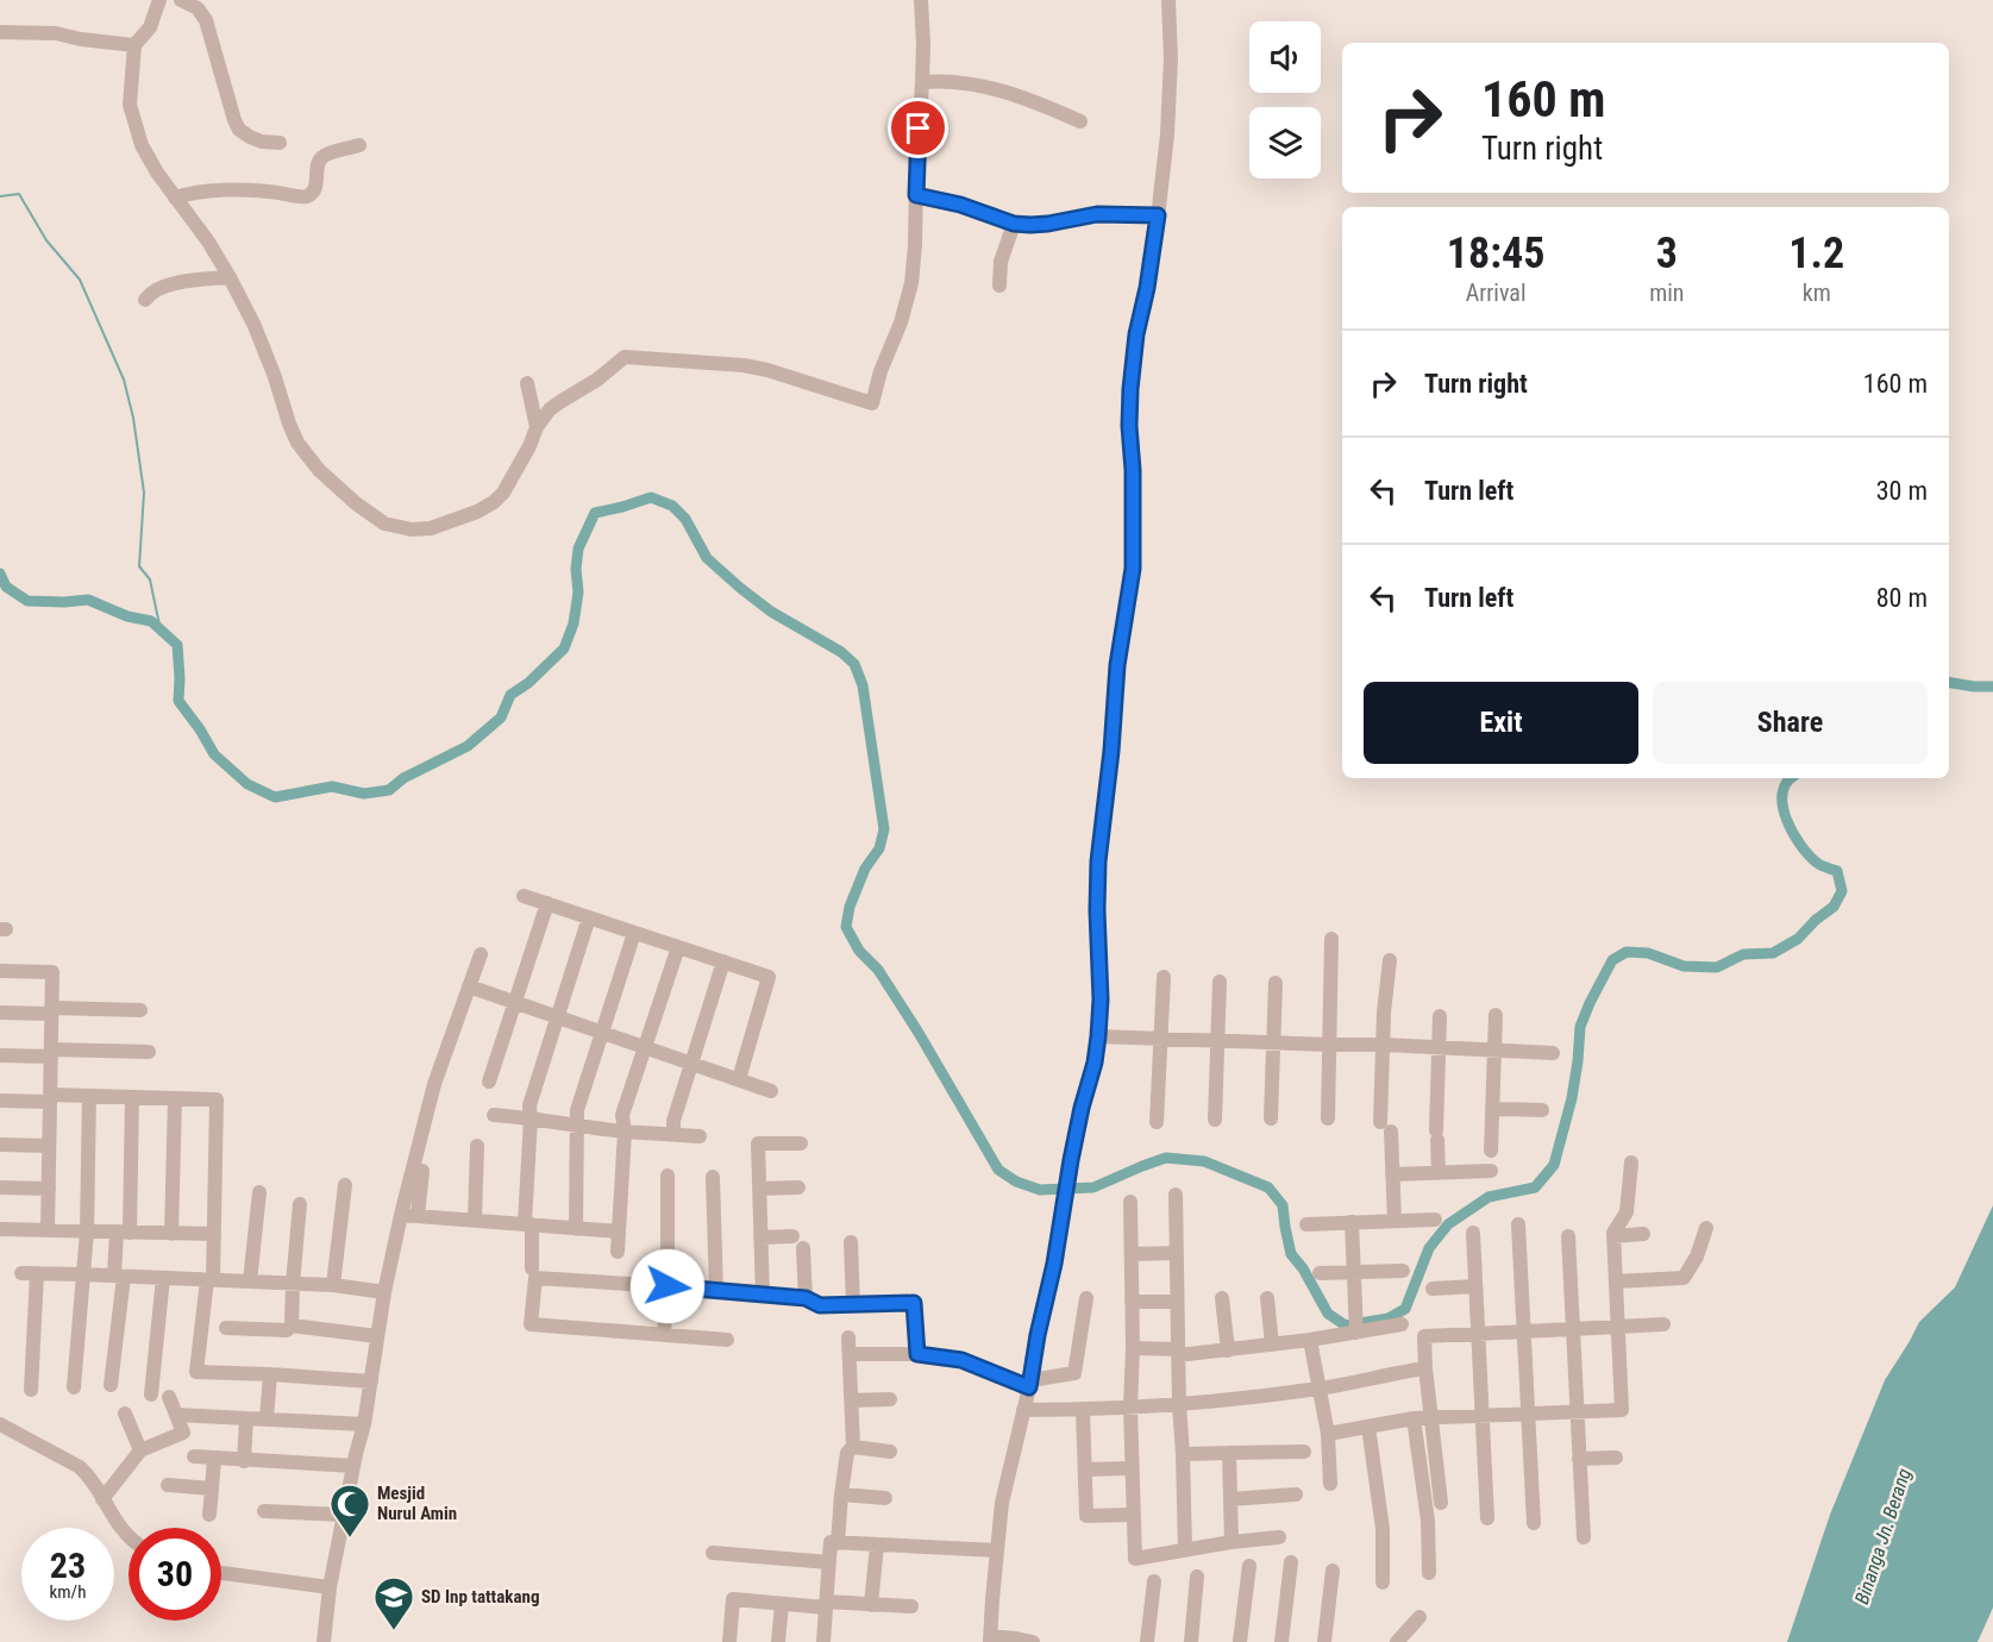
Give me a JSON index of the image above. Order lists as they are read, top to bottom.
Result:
{
  "water": ["Binanga Jn. Berang"],
  "places": {
    "mosque": ["Mesjid Nurul Amin"],
    "school or university": ["SD Inp tattakang"]
  },
  "page": {
    "turn": ["160 m", "Turn right"],
    "eta": [
      "18:45",
      "Arrival",
      "3",
      "min",
      "1.2",
      "km"
    ],
    "list": [
      {
        "name": "Turn right",
        "value": "160 m"
      },
      {
        "name": "Turn left",
        "value": "30 m"
      },
      {
        "name": "Turn left",
        "value": "80 m"
      }
    ],
    "buttons": ["Exit", "Share"],
    "speed": "23 km/h",
    "limit": "30"
  }
}
